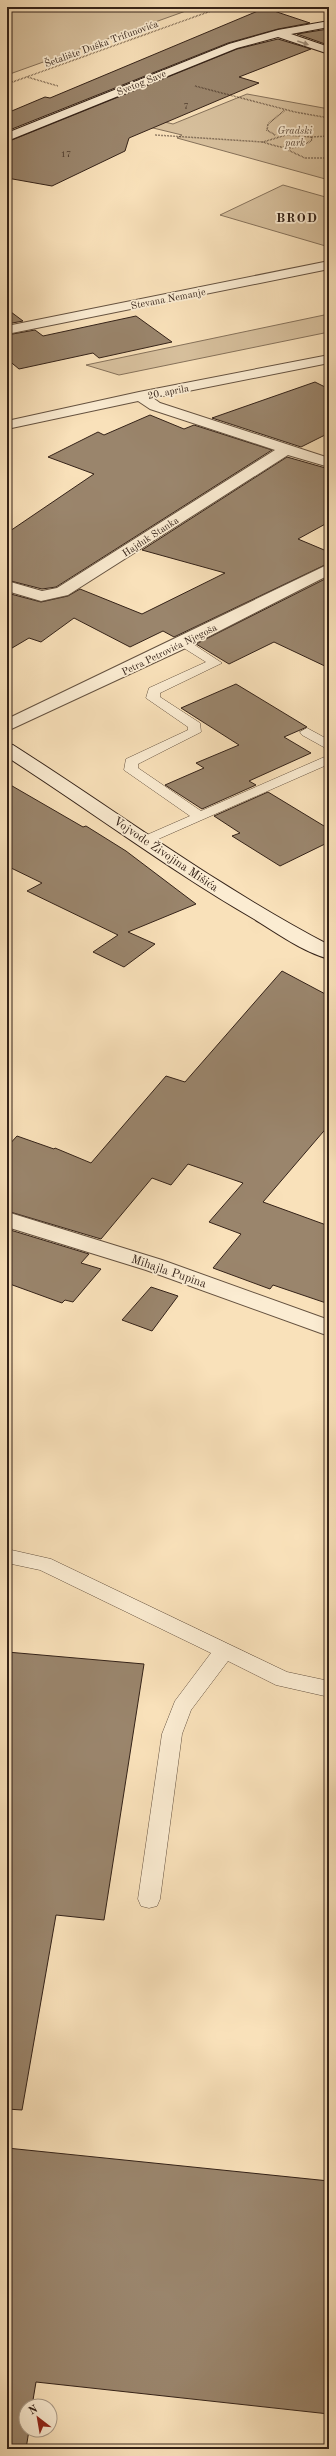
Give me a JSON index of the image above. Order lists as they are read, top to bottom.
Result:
{
  "streets": {
    "street": [
      "Svetog Save",
      "Stevana Nemanje",
      "20. aprila",
      "Hajduk Stanka",
      "Petra Petrovića Njegoša",
      "Vojvode Živojina Mišića",
      "Mihajla Pupina"
    ],
    "path": ["Šetalište Duška Trifunovića"]
  },
  "districts": ["BROD"],
  "parks": ["Gradski park"],
  "house_numbers": ["7", "17"],
  "north": "top left"
}
